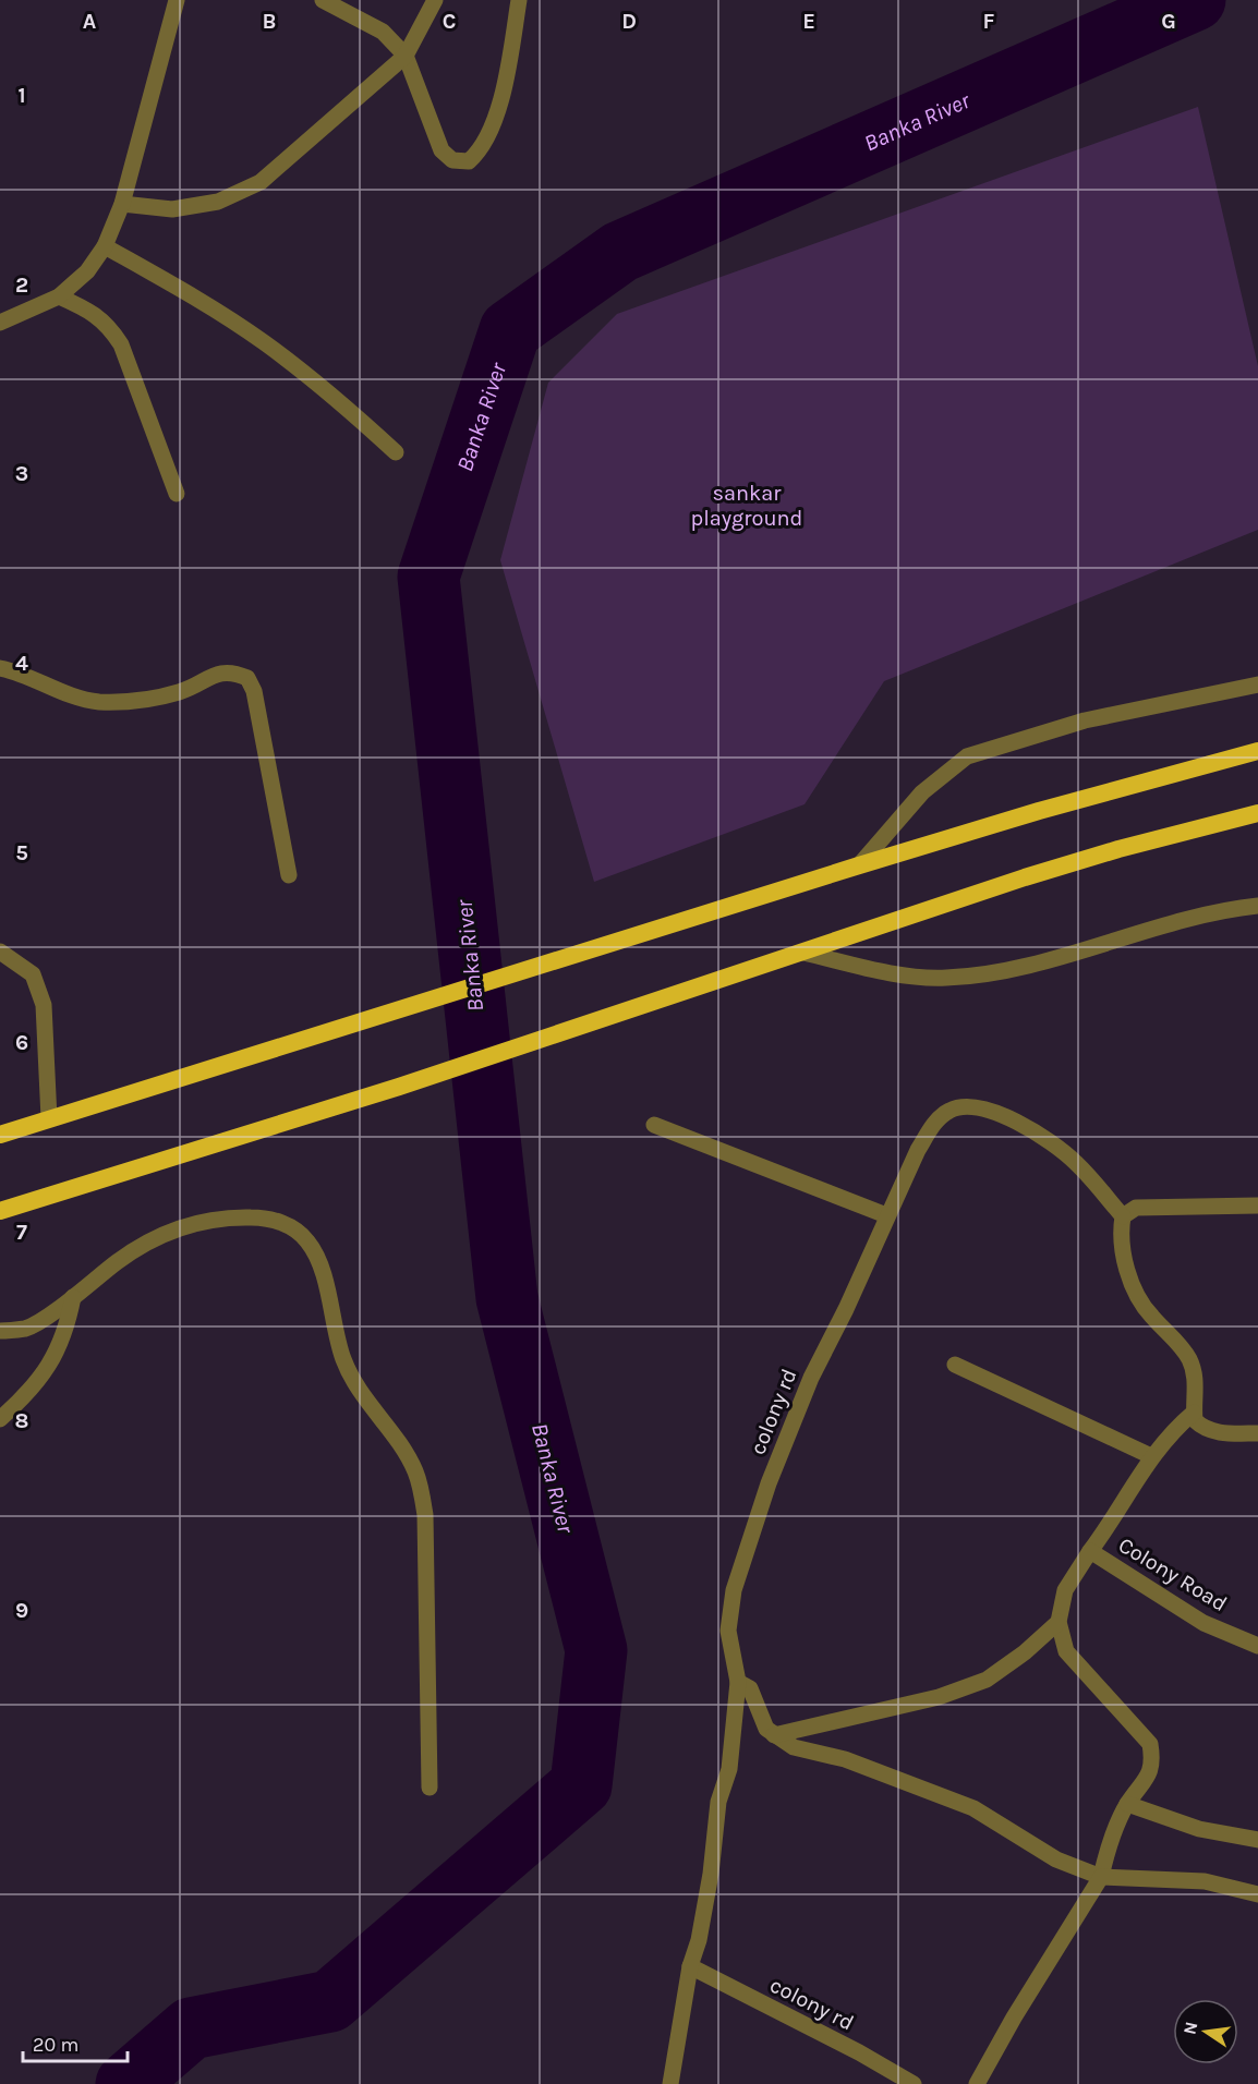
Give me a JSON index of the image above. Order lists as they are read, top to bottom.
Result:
{
  "streets": {
    "street": ["colony rd", "Colony Road"]
  },
  "water": ["Banka River"],
  "parks": ["sankar playground"],
  "scale_bar": "20 m",
  "north": "left",
  "grid": {
    "columns": [
      "A",
      "B",
      "C",
      "D",
      "E",
      "F",
      "G"
    ],
    "rows": [
      "1",
      "2",
      "3",
      "4",
      "5",
      "6",
      "7",
      "8",
      "9"
    ]
  }
}
